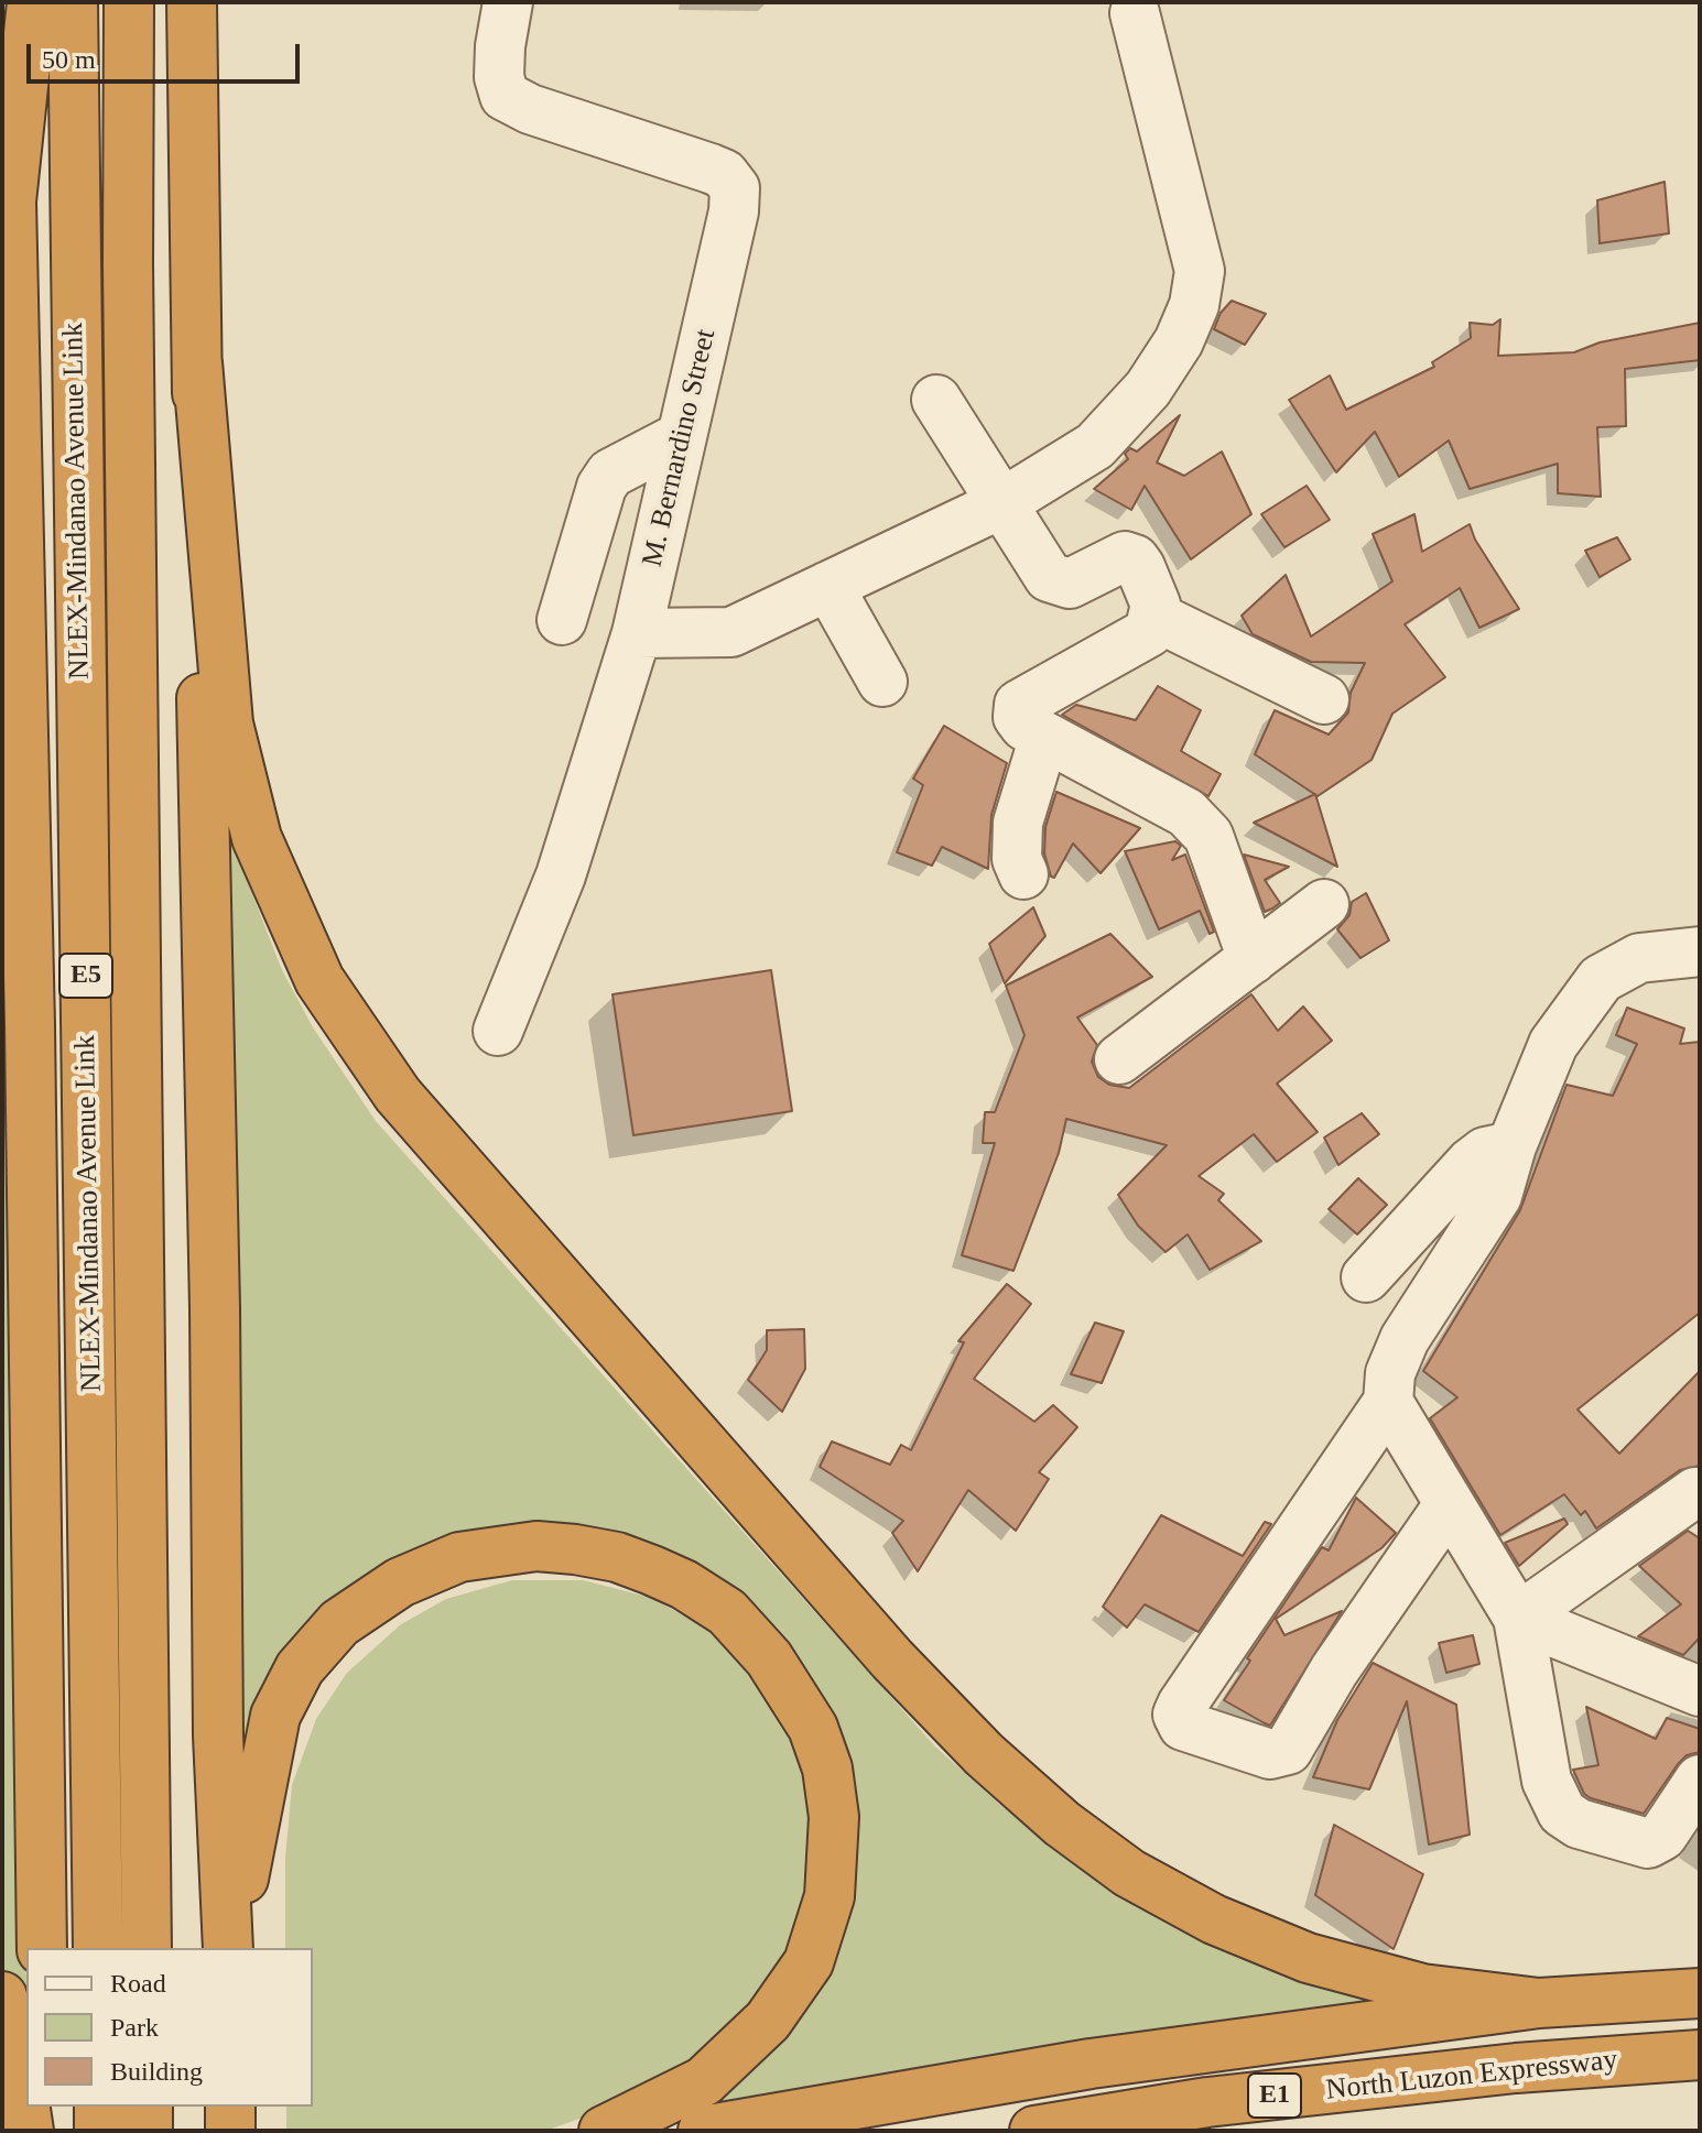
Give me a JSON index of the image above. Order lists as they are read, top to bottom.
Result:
{
  "streets": {
    "highway": [
      "NLEX-Mindanao Avenue Link",
      "E5",
      "North Luzon Expressway",
      "E1"
    ],
    "street": ["M. Bernardino Street"]
  },
  "legend": ["Road", "Park", "Building"],
  "scale_bar": "50 m"
}
